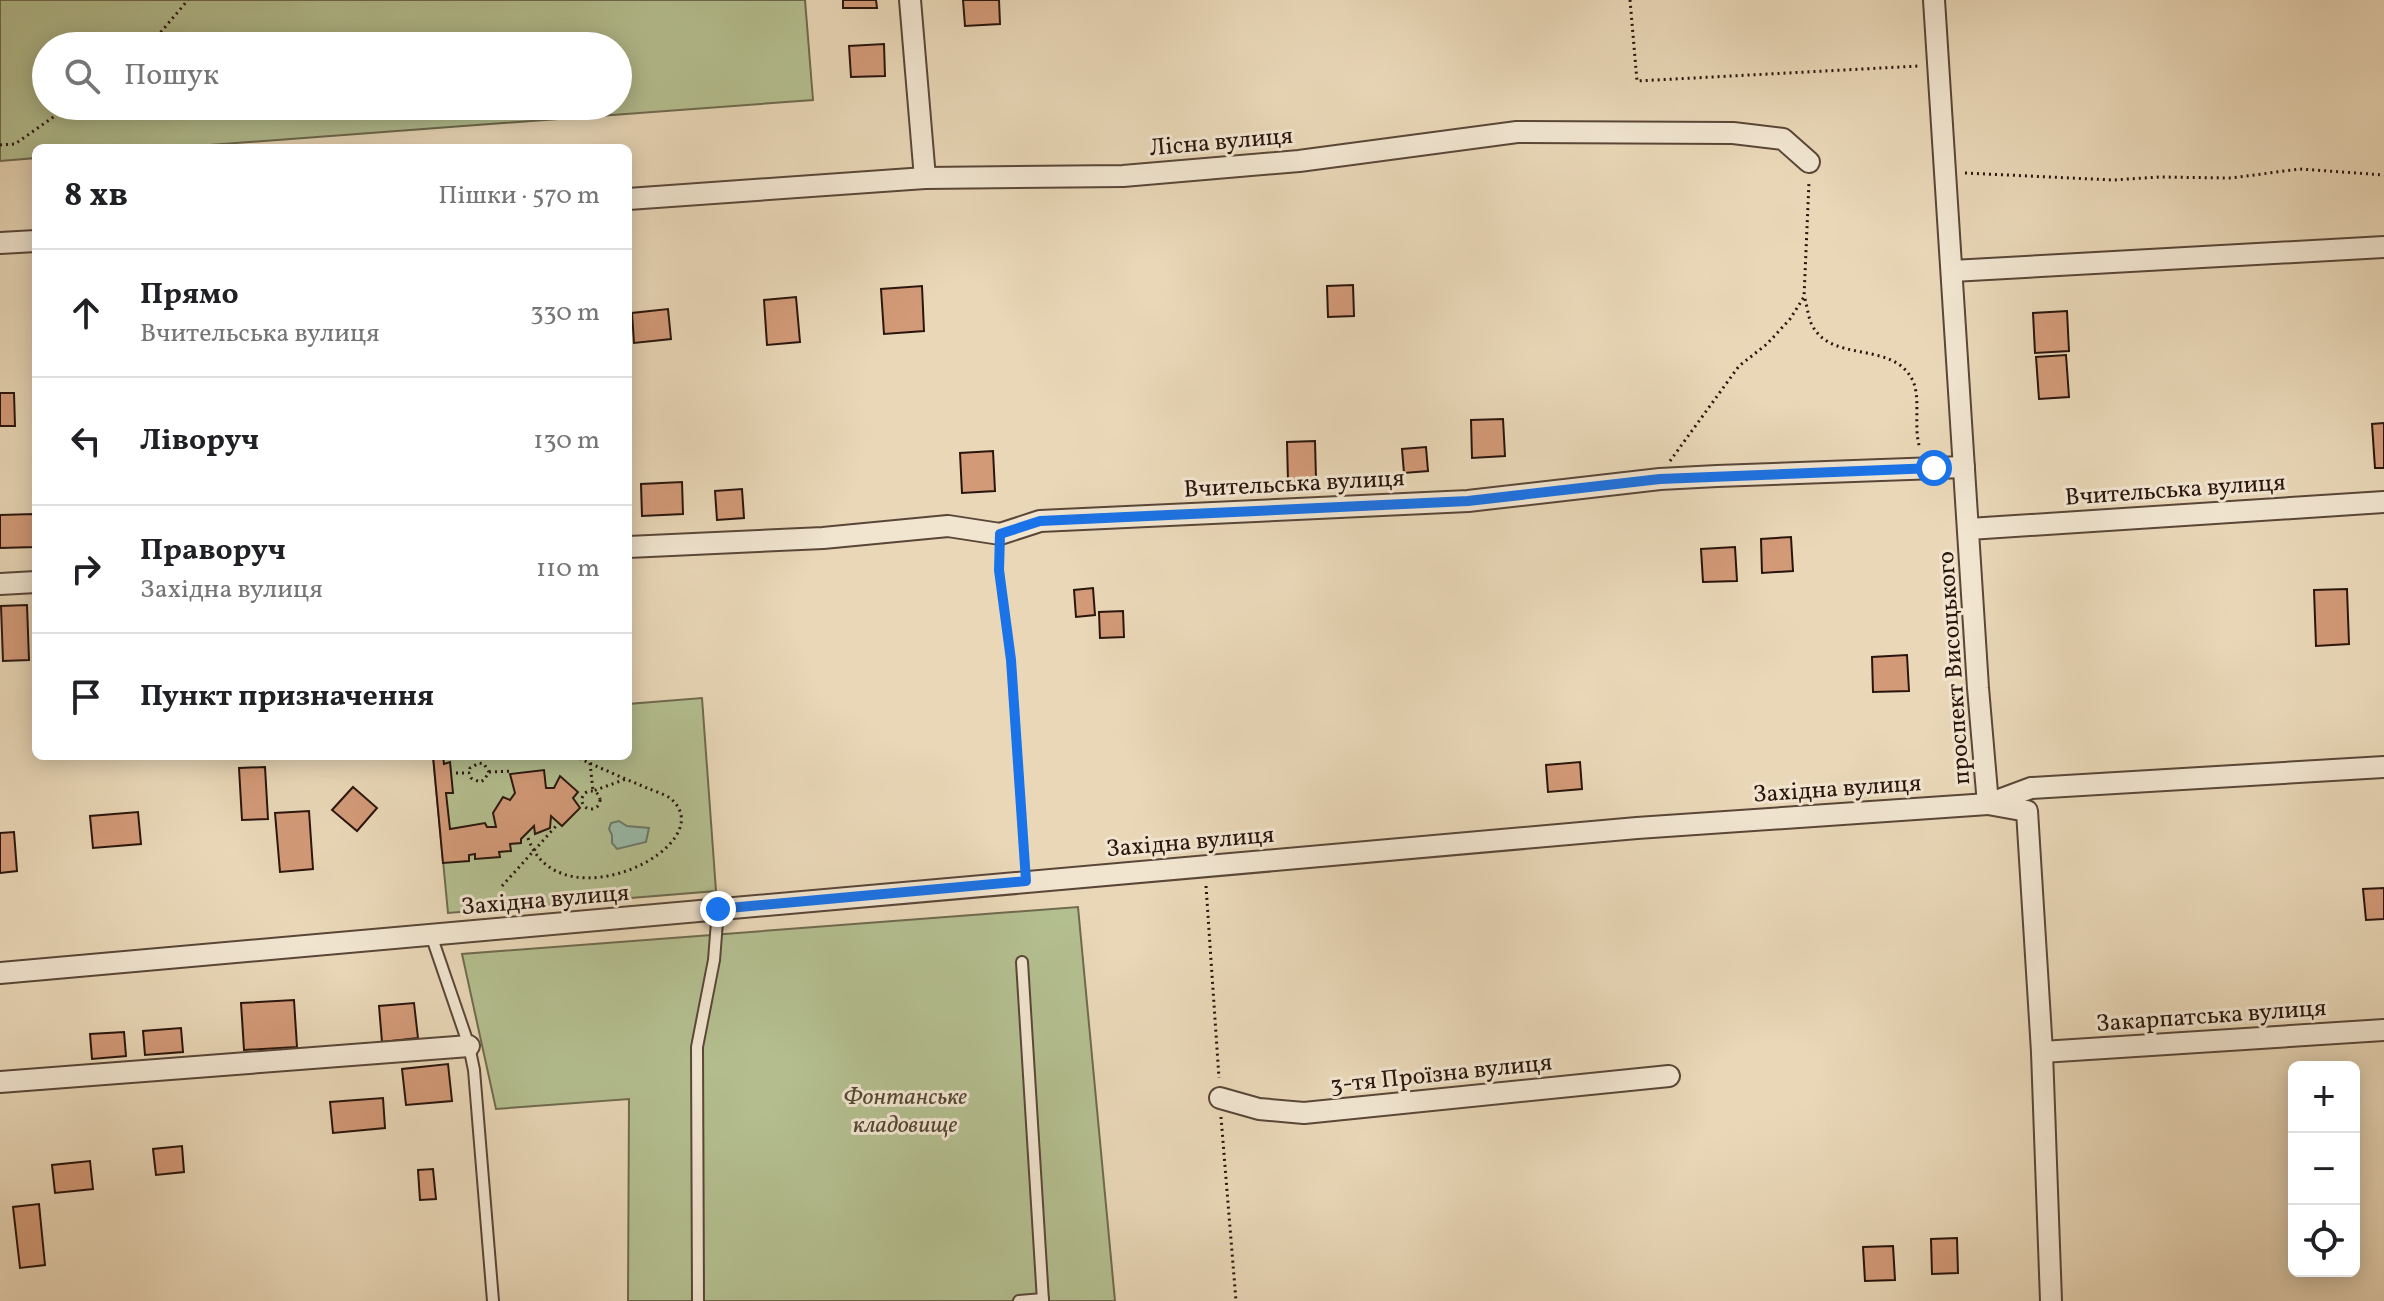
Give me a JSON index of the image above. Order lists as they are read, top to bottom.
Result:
{
  "streets": {
    "street": [
      "Лісна вулиця",
      "Вчительська вулиця",
      "проспект Висоцького",
      "Західна вулиця",
      "Закарпатська вулиця",
      "3-тя Проїзна вулиця"
    ]
  },
  "crossings": [
    ["Вчительська вулиця", "проспект Висоцького"],
    ["проспект Висоцького", "Західна вулиця"],
    ["проспект Висоцького", "Закарпатська вулиця"]
  ],
  "parks": ["Фонтанське кладовище"],
  "page": {
    "search": "Пошук",
    "heading": ["8 хв", "Пішки · 570 m"],
    "list": [
      ["Прямо", "Вчительська вулиця", "330 m"],
      ["Ліворуч", "130 m"],
      ["Праворуч", "Західна вулиця", "110 m"],
      "Пункт призначення"
    ],
    "map_buttons": ["+", "−"]
  }
}
